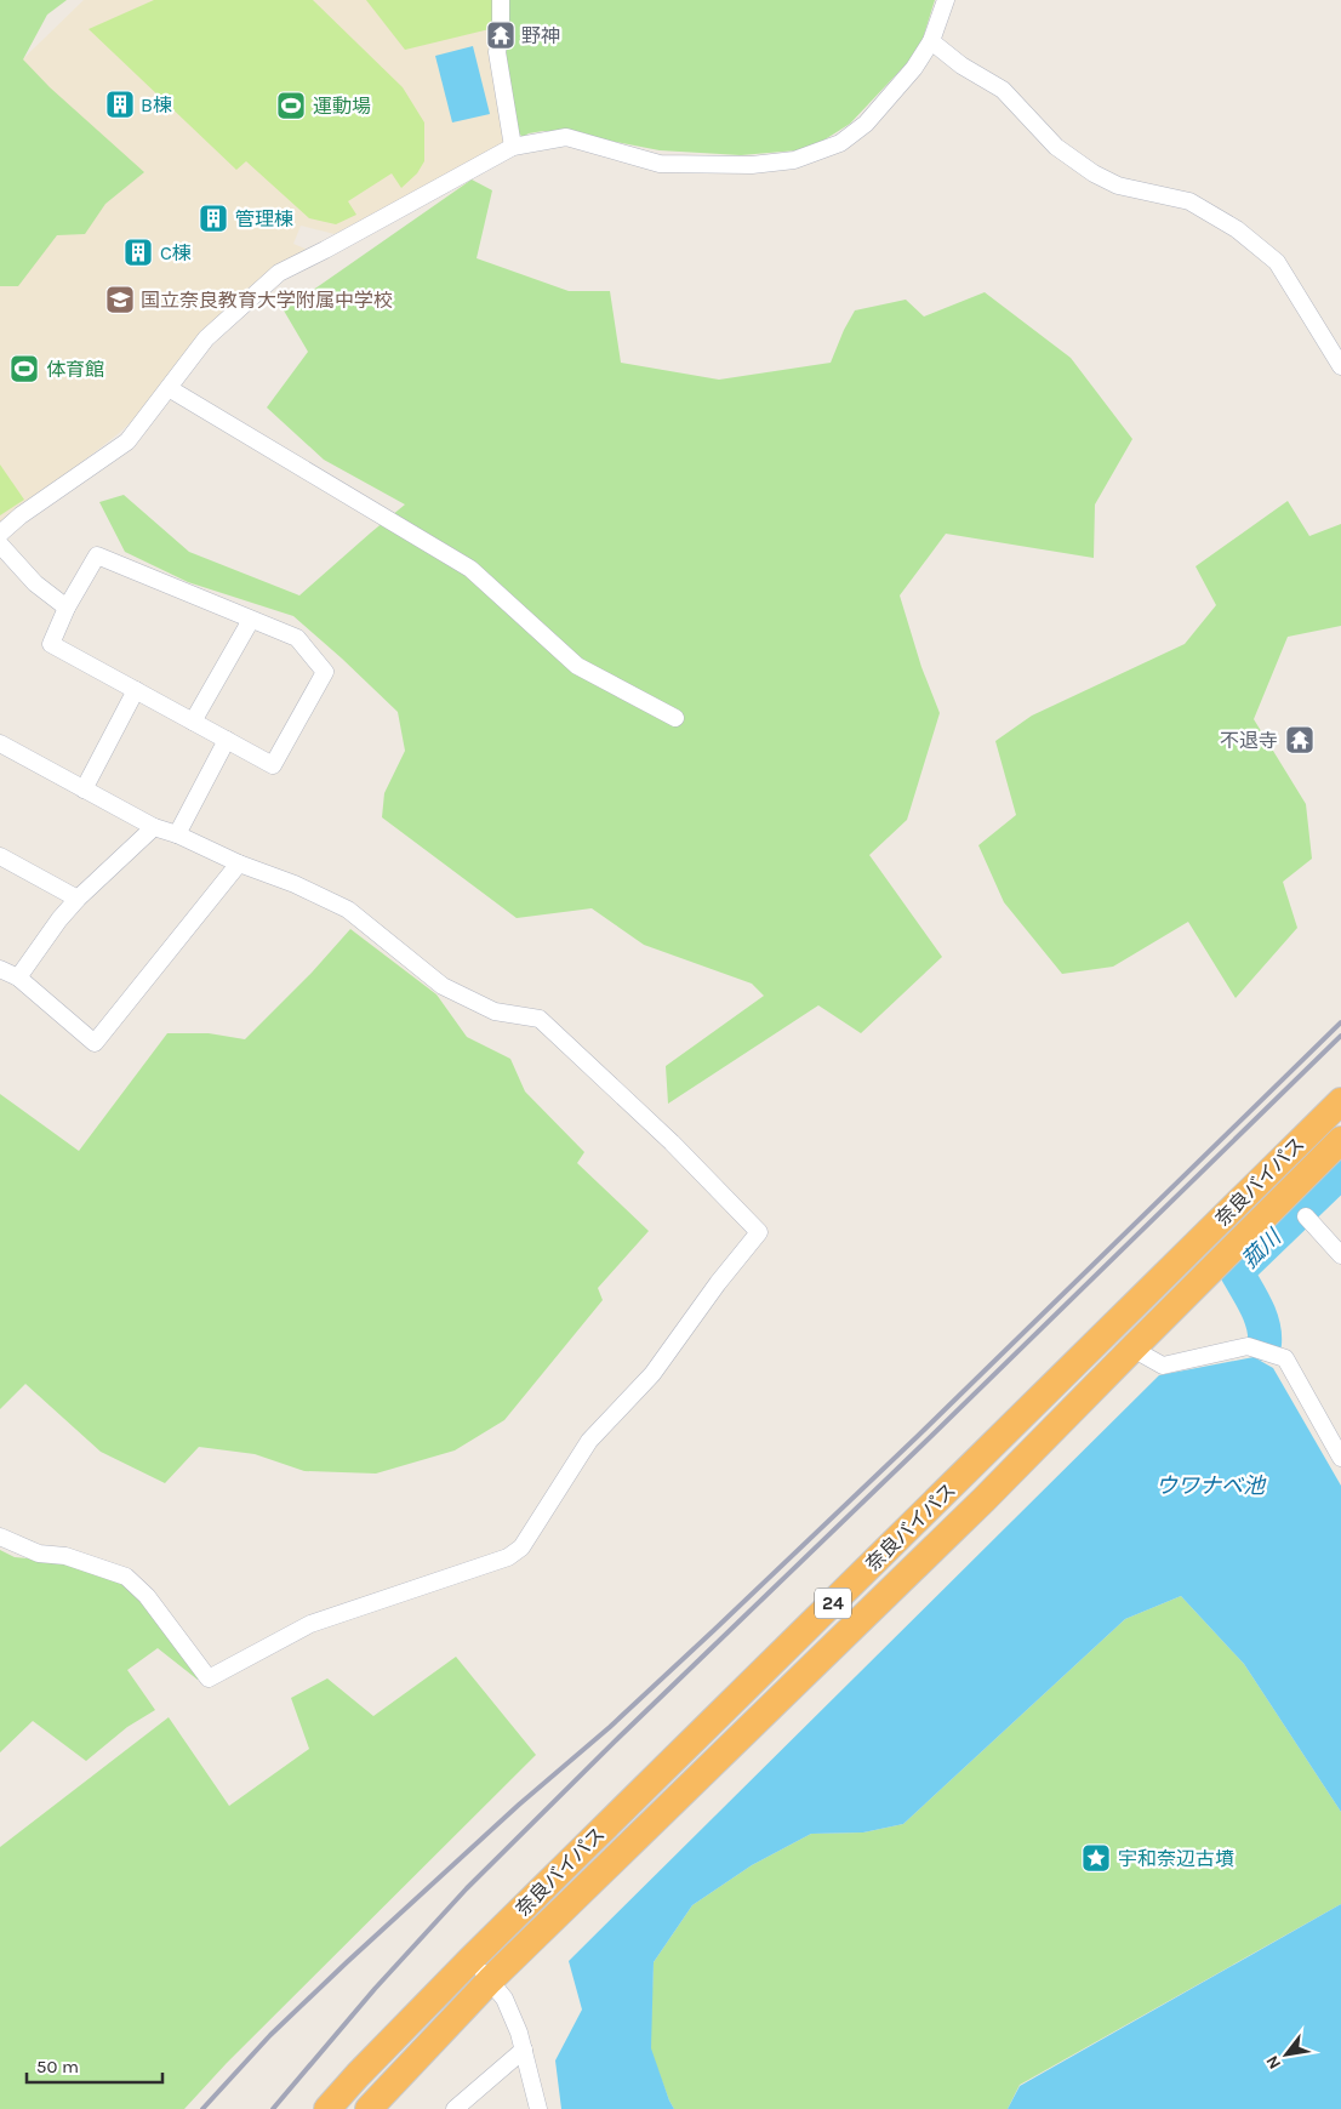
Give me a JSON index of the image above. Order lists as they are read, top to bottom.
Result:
{
  "streets": {
    "highway": ["奈良バイパス", "24"]
  },
  "water": ["菰川", "ウワナベ池"],
  "places": {
    "temple": ["野神", "不退寺"],
    "building": ["B棟", "管理棟", "C棟"],
    "sports": ["運動場", "体育館"],
    "school or university": ["国立奈良教育大学附属中学校"],
    "place": ["宇和奈辺古墳"]
  },
  "scale_bar": "50 m",
  "north": "bottom left"
}
